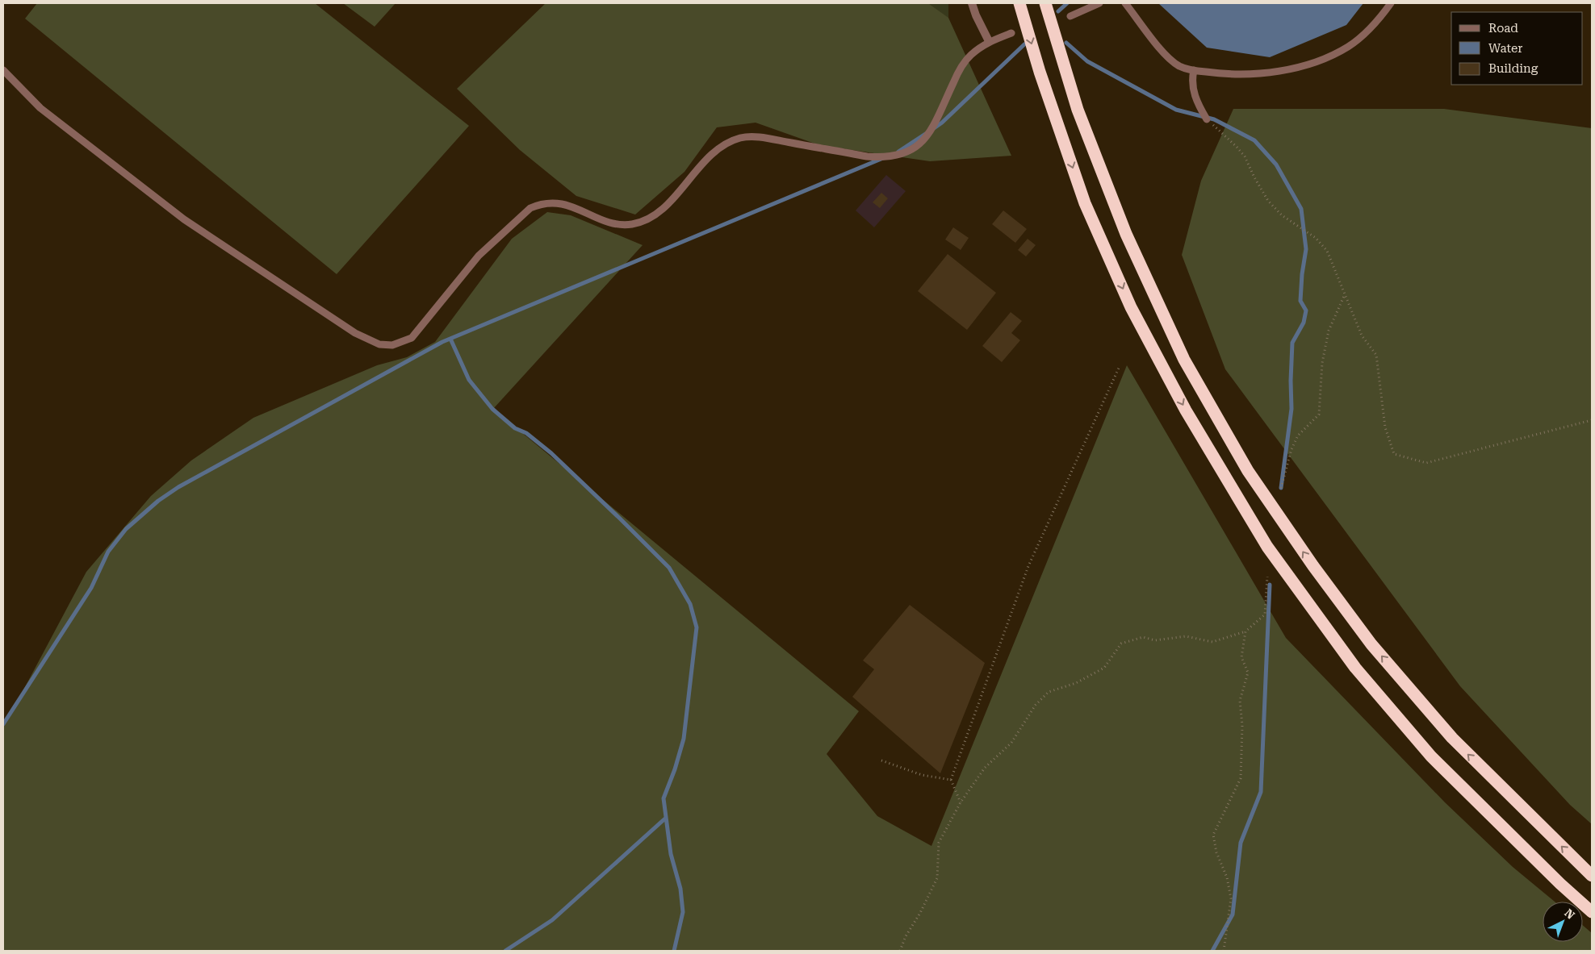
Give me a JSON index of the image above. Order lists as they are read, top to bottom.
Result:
{
  "legend": ["Road", "Water", "Building"],
  "north": "top right"
}
